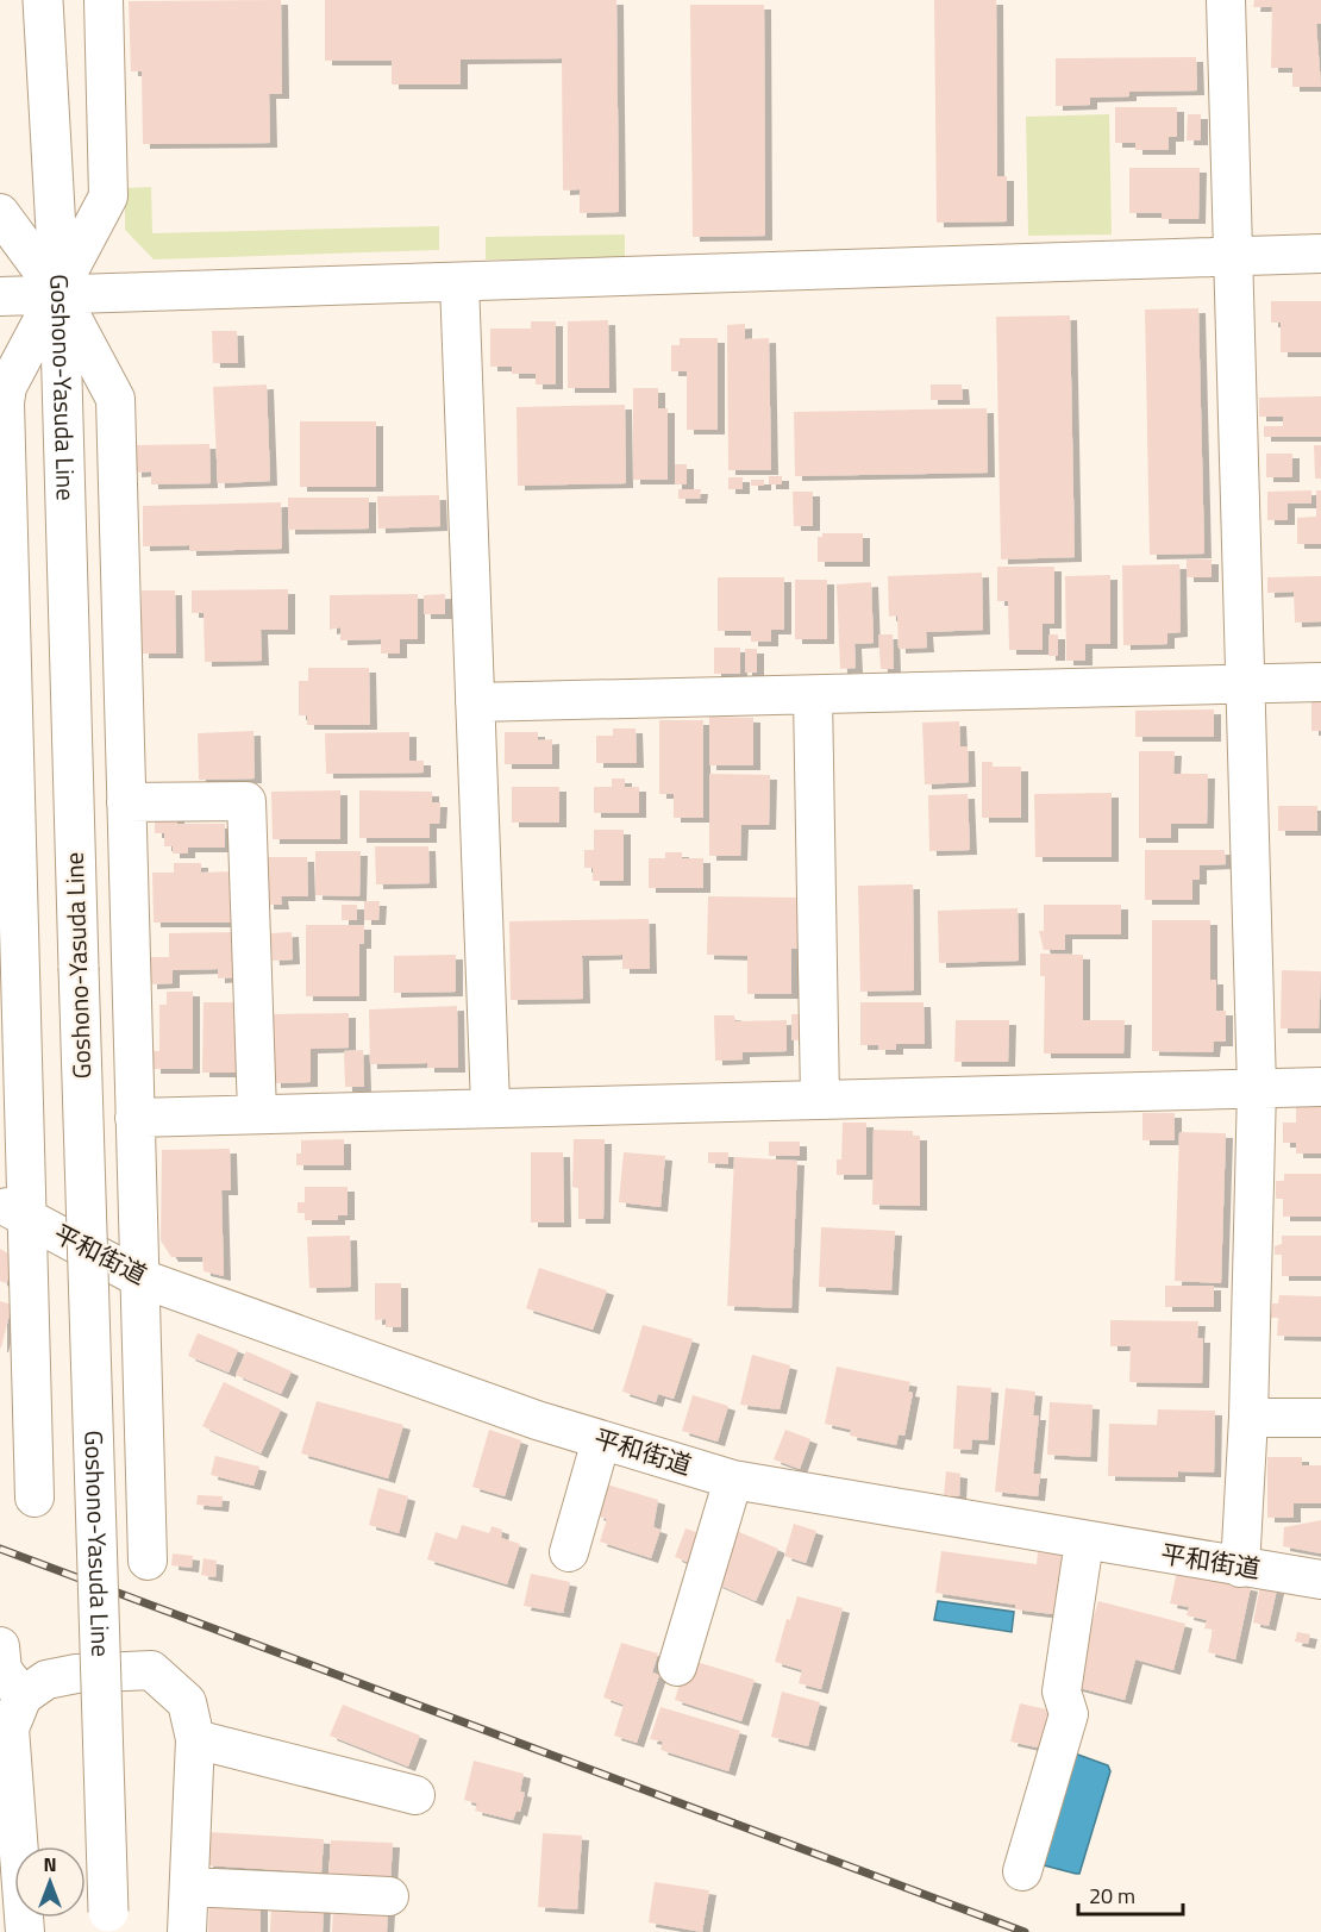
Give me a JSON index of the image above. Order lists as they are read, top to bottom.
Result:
{
  "streets": {
    "main road": ["Goshono-Yasuda Line"],
    "street": ["平和街道"]
  },
  "scale_bar": "20 m",
  "north": "top"
}
